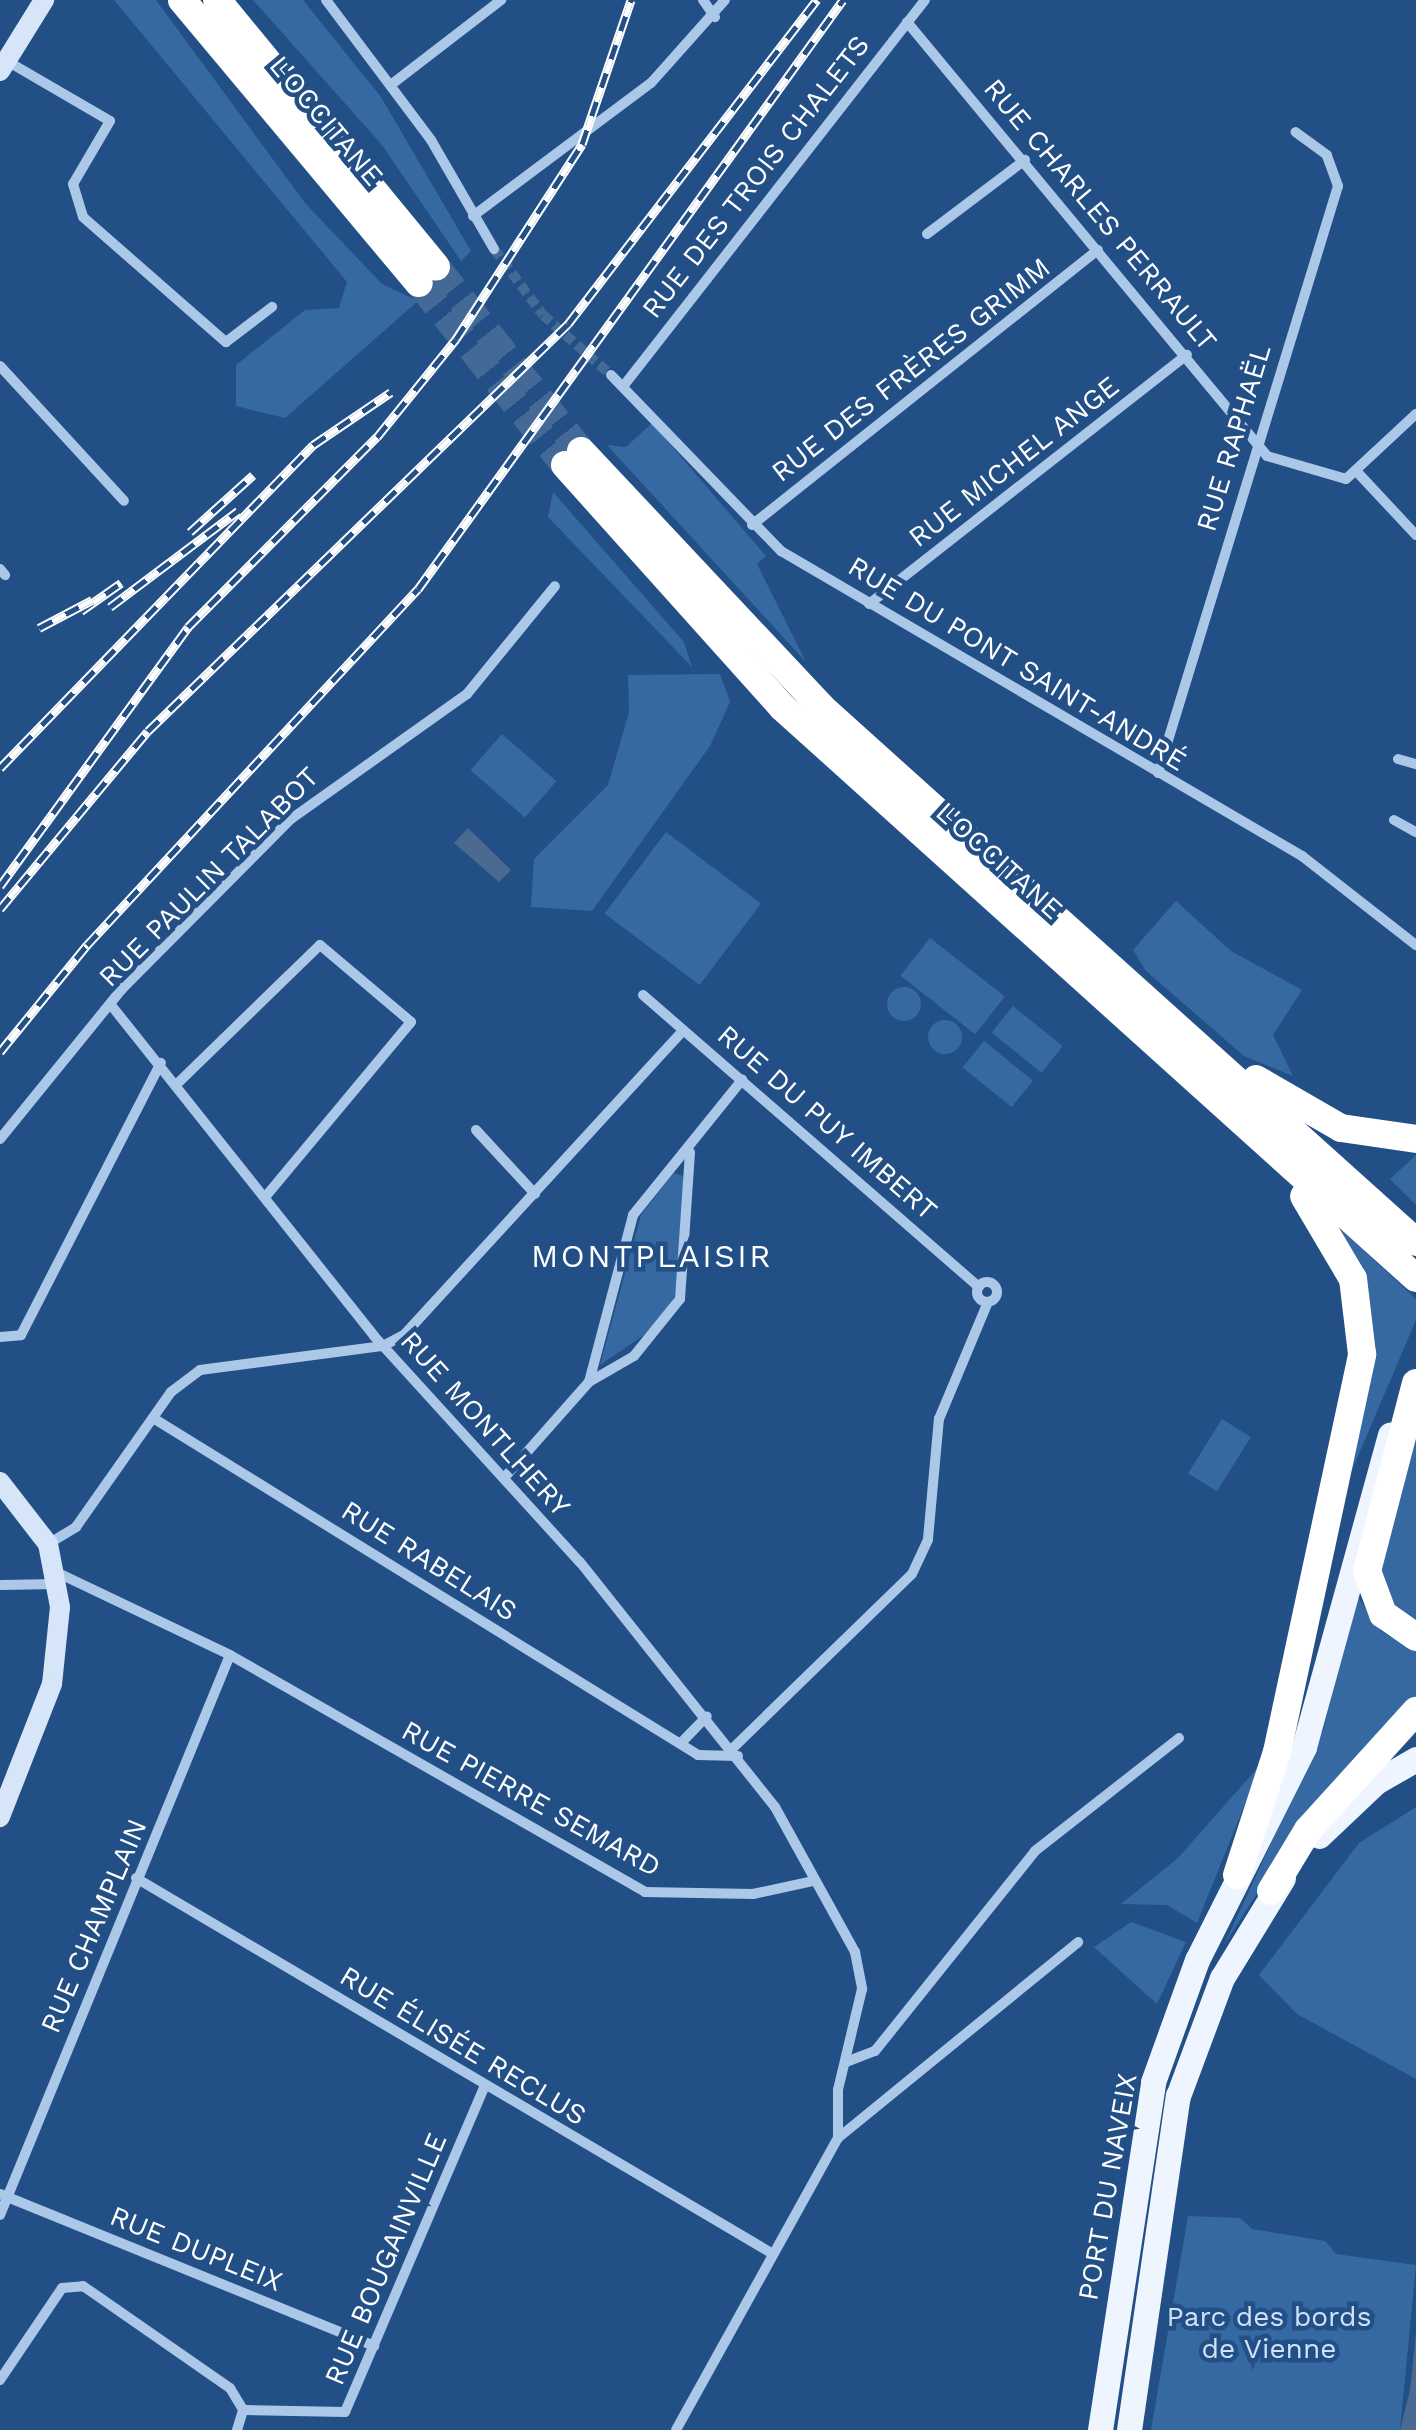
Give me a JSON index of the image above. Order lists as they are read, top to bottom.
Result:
{
  "streets": {
    "highway": ["L'OCCITANE"],
    "main road": ["PORT DU NAVEIX"],
    "street": [
      "RUE DES TROIS CHALETS",
      "RUE CHARLES PERRAULT",
      "RUE DES FRÈRES GRIMM",
      "RUE RAPHAËL",
      "RUE MICHEL ANGE",
      "RUE DU PONT SAINT-ANDRÉ",
      "RUE PAULIN TALABOT",
      "RUE DU PUY IMBERT",
      "RUE MONTLHERY",
      "RUE RABELAIS",
      "RUE PIERRE SEMARD",
      "RUE CHAMPLAIN",
      "RUE ÉLISÉE RECLUS",
      "RUE DUPLEIX",
      "RUE BOUGAINVILLE"
    ]
  },
  "crossings": [
    ["RUE DES TROIS CHALETS", "RUE CHARLES PERRAULT"],
    ["RUE DES TROIS CHALETS", "RUE DU PONT SAINT-ANDRÉ"],
    ["RUE CHARLES PERRAULT", "RUE DES FRÈRES GRIMM"],
    ["RUE CHARLES PERRAULT", "RUE RAPHAËL"],
    ["RUE CHARLES PERRAULT", "RUE MICHEL ANGE"],
    ["RUE DES FRÈRES GRIMM", "RUE DU PONT SAINT-ANDRÉ"],
    ["RUE RAPHAËL", "RUE DU PONT SAINT-ANDRÉ"],
    ["RUE MICHEL ANGE", "RUE DU PONT SAINT-ANDRÉ"],
    ["RUE PAULIN TALABOT", "RUE MONTLHERY"],
    ["RUE DU PUY IMBERT", "RUE MONTLHERY"],
    ["RUE DU PUY IMBERT", "RUE RABELAIS"],
    ["RUE MONTLHERY", "RUE RABELAIS"],
    ["RUE MONTLHERY", "RUE PIERRE SEMARD"],
    ["RUE PIERRE SEMARD", "RUE CHAMPLAIN"],
    ["RUE CHAMPLAIN", "RUE ÉLISÉE RECLUS"],
    ["RUE CHAMPLAIN", "RUE DUPLEIX"],
    ["RUE ÉLISÉE RECLUS", "RUE BOUGAINVILLE"],
    ["RUE DUPLEIX", "RUE BOUGAINVILLE"]
  ],
  "districts": ["MONTPLAISIR"],
  "parks": ["Parc des bords de Vienne"]
}
